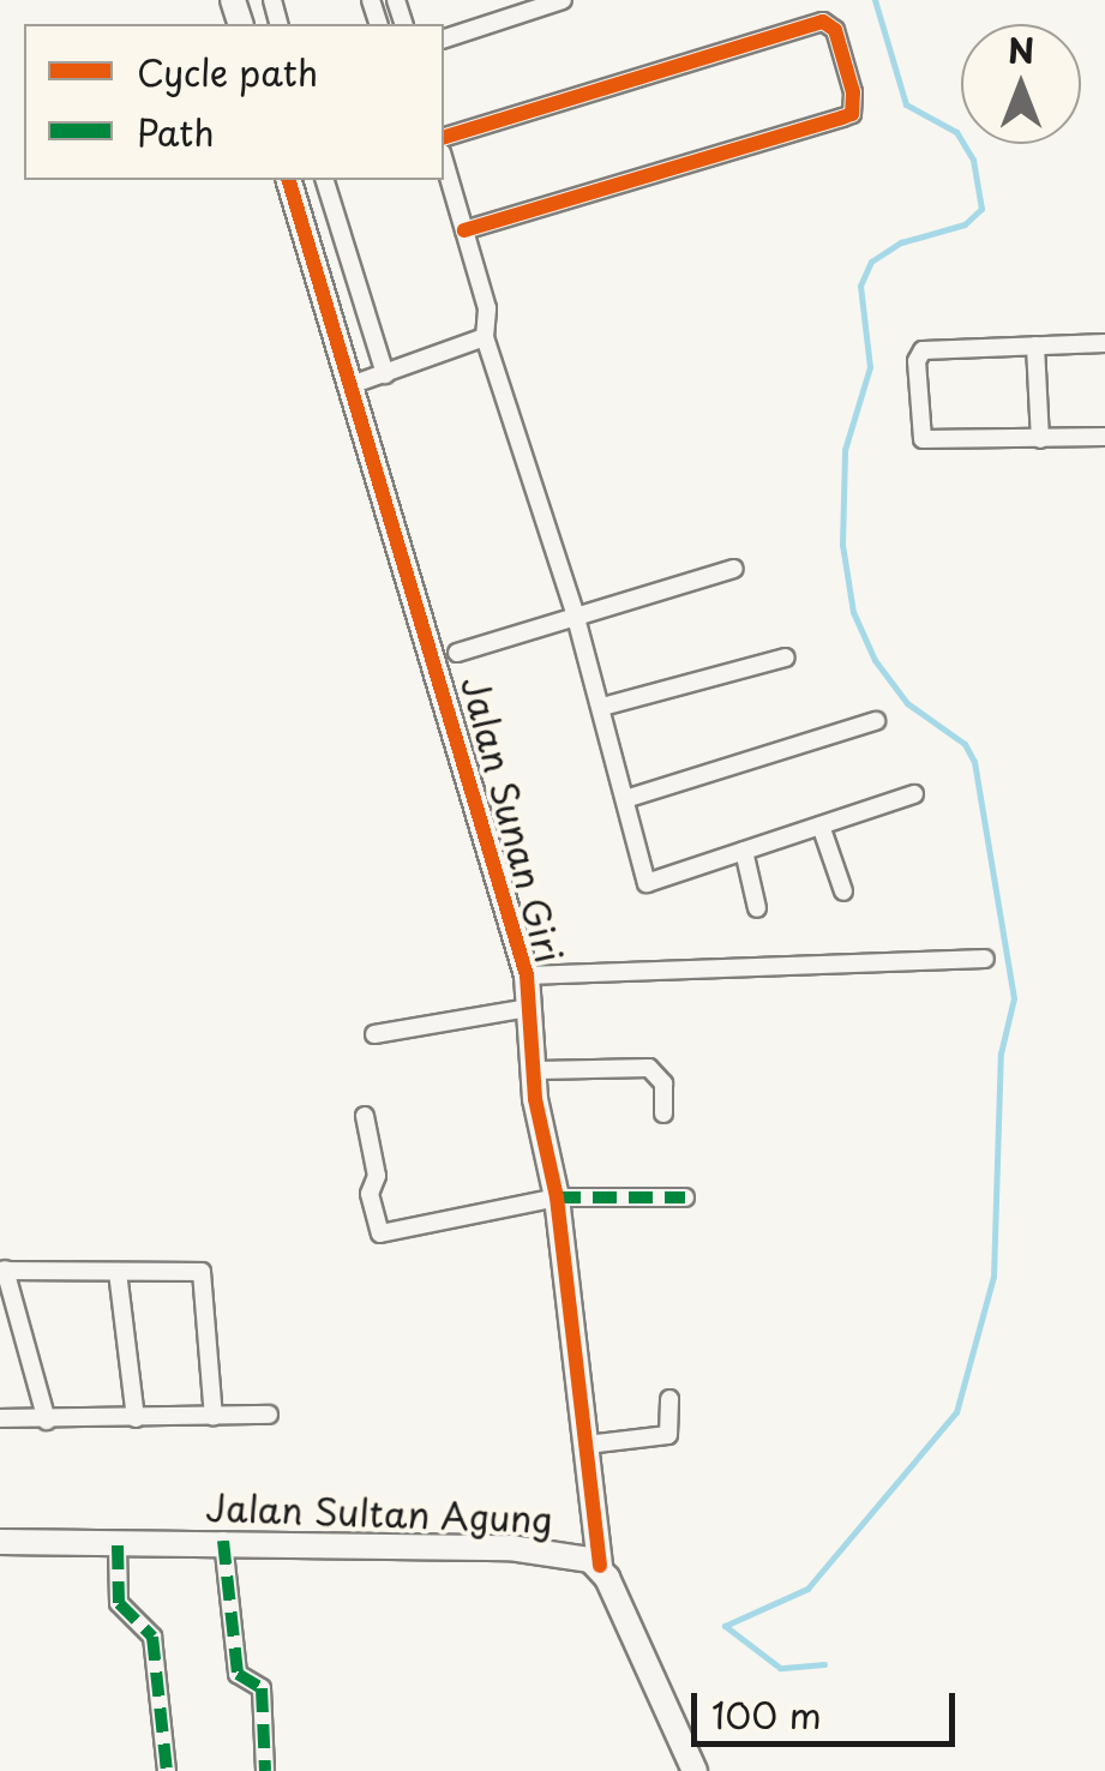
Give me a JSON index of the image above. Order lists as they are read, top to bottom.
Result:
{
  "streets": {
    "street": ["Jalan Sunan Giri", "Jalan Sultan Agung"]
  },
  "crossings": [
    ["Jalan Sunan Giri", "Jalan Sultan Agung"]
  ],
  "legend": ["Cycle path", "Path"],
  "scale_bar": "100 m",
  "north": "top"
}
